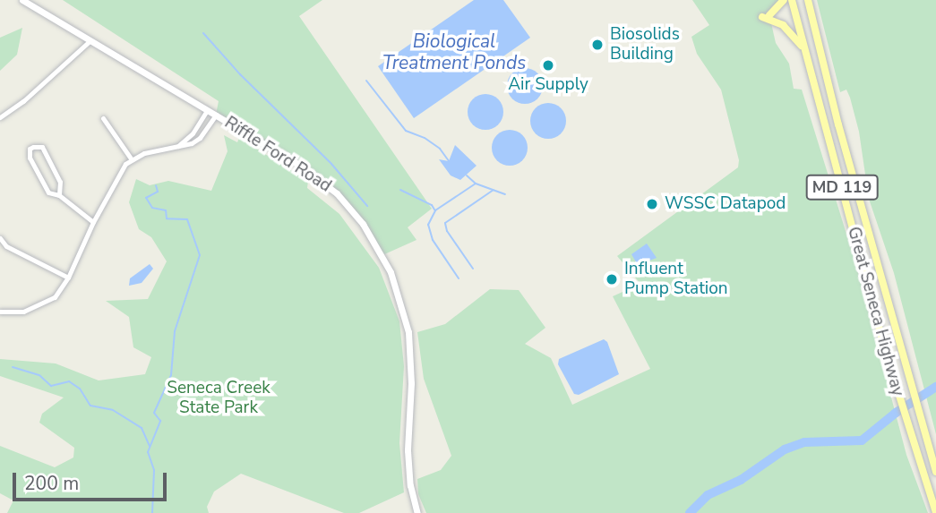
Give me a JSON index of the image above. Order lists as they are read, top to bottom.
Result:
{
  "streets": {
    "main road": ["MD 119", "Great Seneca Highway"],
    "street": ["Riffle Ford Road"]
  },
  "water": ["Biological Treatment Ponds"],
  "parks": ["Seneca Creek State Park"],
  "places": [
    "Biosolids Building",
    "Air Supply",
    "WSSC Datapod",
    "Influent Pump Station"
  ],
  "scale_bar": "200 m"
}
